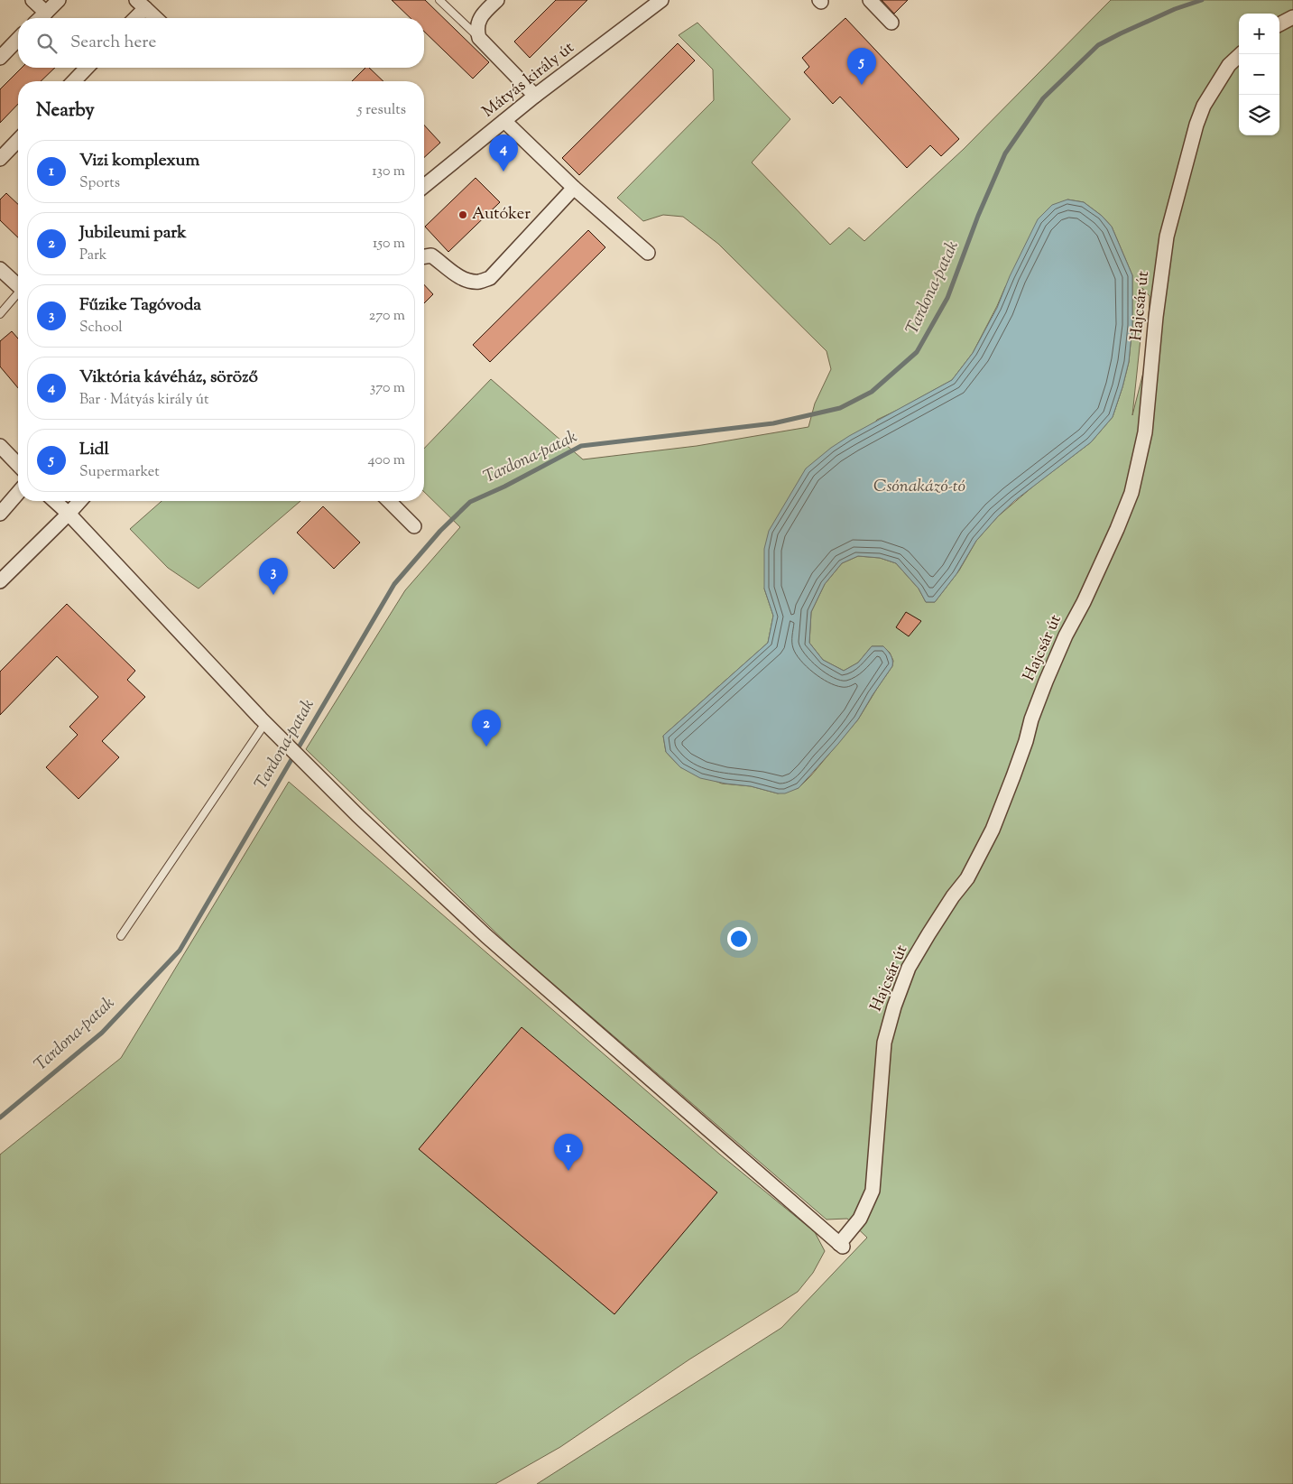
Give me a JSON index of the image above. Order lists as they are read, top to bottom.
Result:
{
  "streets": {
    "street": ["Mátyás király út", "Hajcsár út"]
  },
  "water": ["Tardona-patak", "Csónakázó-tó"],
  "places": ["Autóker"],
  "page": {
    "map_buttons": ["+", "−"],
    "search": "Search here",
    "pins": [
      "5",
      "4",
      "3",
      "2",
      "1"
    ],
    "heading": ["Nearby", "5 results"],
    "list": [
      {
        "mark": "1",
        "name": "Vizi komplexum",
        "note": "Sports",
        "value": "130 m"
      },
      {
        "mark": "2",
        "name": "Jubileumi park",
        "note": "Park",
        "value": "150 m"
      },
      {
        "mark": "3",
        "name": "Fűzike Tagóvoda",
        "note": "School",
        "value": "270 m"
      },
      {
        "mark": "4",
        "name": "Viktória kávéház, söröző",
        "note": "Bar · Mátyás király út",
        "value": "370 m"
      },
      {
        "mark": "5",
        "name": "Lidl",
        "note": "Supermarket",
        "value": "400 m"
      }
    ]
  }
}
